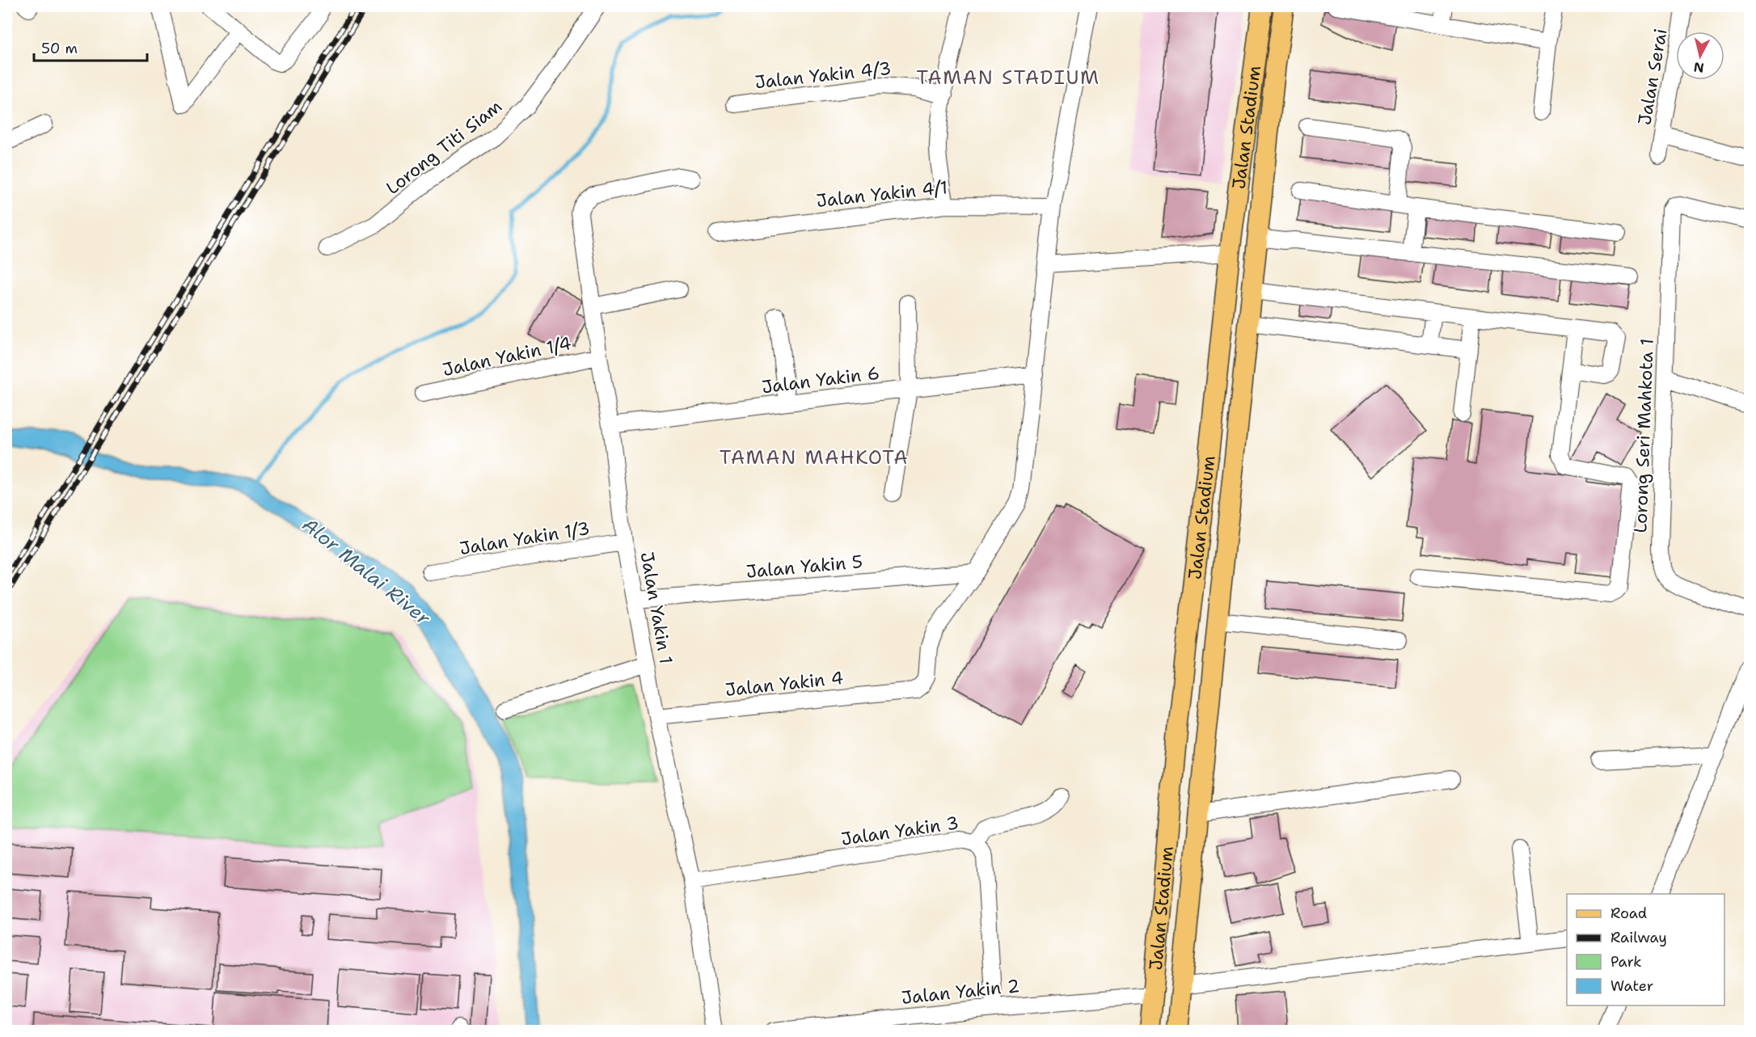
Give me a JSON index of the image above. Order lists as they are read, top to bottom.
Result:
{
  "streets": {
    "main road": ["Jalan Stadium"],
    "street": [
      "Jalan Yakin 4/3",
      "Jalan Serai",
      "Lorong Titi Siam",
      "Jalan Yakin 4/1",
      "Jalan Yakin 1/4",
      "Jalan Yakin 6",
      "Lorong Seri Mahkota 1",
      "Jalan Yakin 1/3",
      "Jalan Yakin 5",
      "Jalan Yakin 1",
      "Jalan Yakin 4",
      "Jalan Yakin 3",
      "Jalan Yakin 2"
    ]
  },
  "crossings": [
    ["Jalan Stadium", "Jalan Yakin 2"],
    ["Jalan Yakin 1/4", "Jalan Yakin 1"],
    ["Jalan Yakin 6", "Jalan Yakin 1"],
    ["Jalan Yakin 1/3", "Jalan Yakin 1"],
    ["Jalan Yakin 5", "Jalan Yakin 1"],
    ["Jalan Yakin 5", "Jalan Yakin 4"],
    ["Jalan Yakin 1", "Jalan Yakin 4"],
    ["Jalan Yakin 1", "Jalan Yakin 3"],
    ["Jalan Yakin 3", "Jalan Yakin 2"]
  ],
  "districts": ["TAMAN STADIUM", "TAMAN MAHKOTA"],
  "water": ["Alor Malai River"],
  "legend": [
    "Road",
    "Railway",
    "Park",
    "Water"
  ],
  "scale_bar": "50 m",
  "north": "bottom"
}
